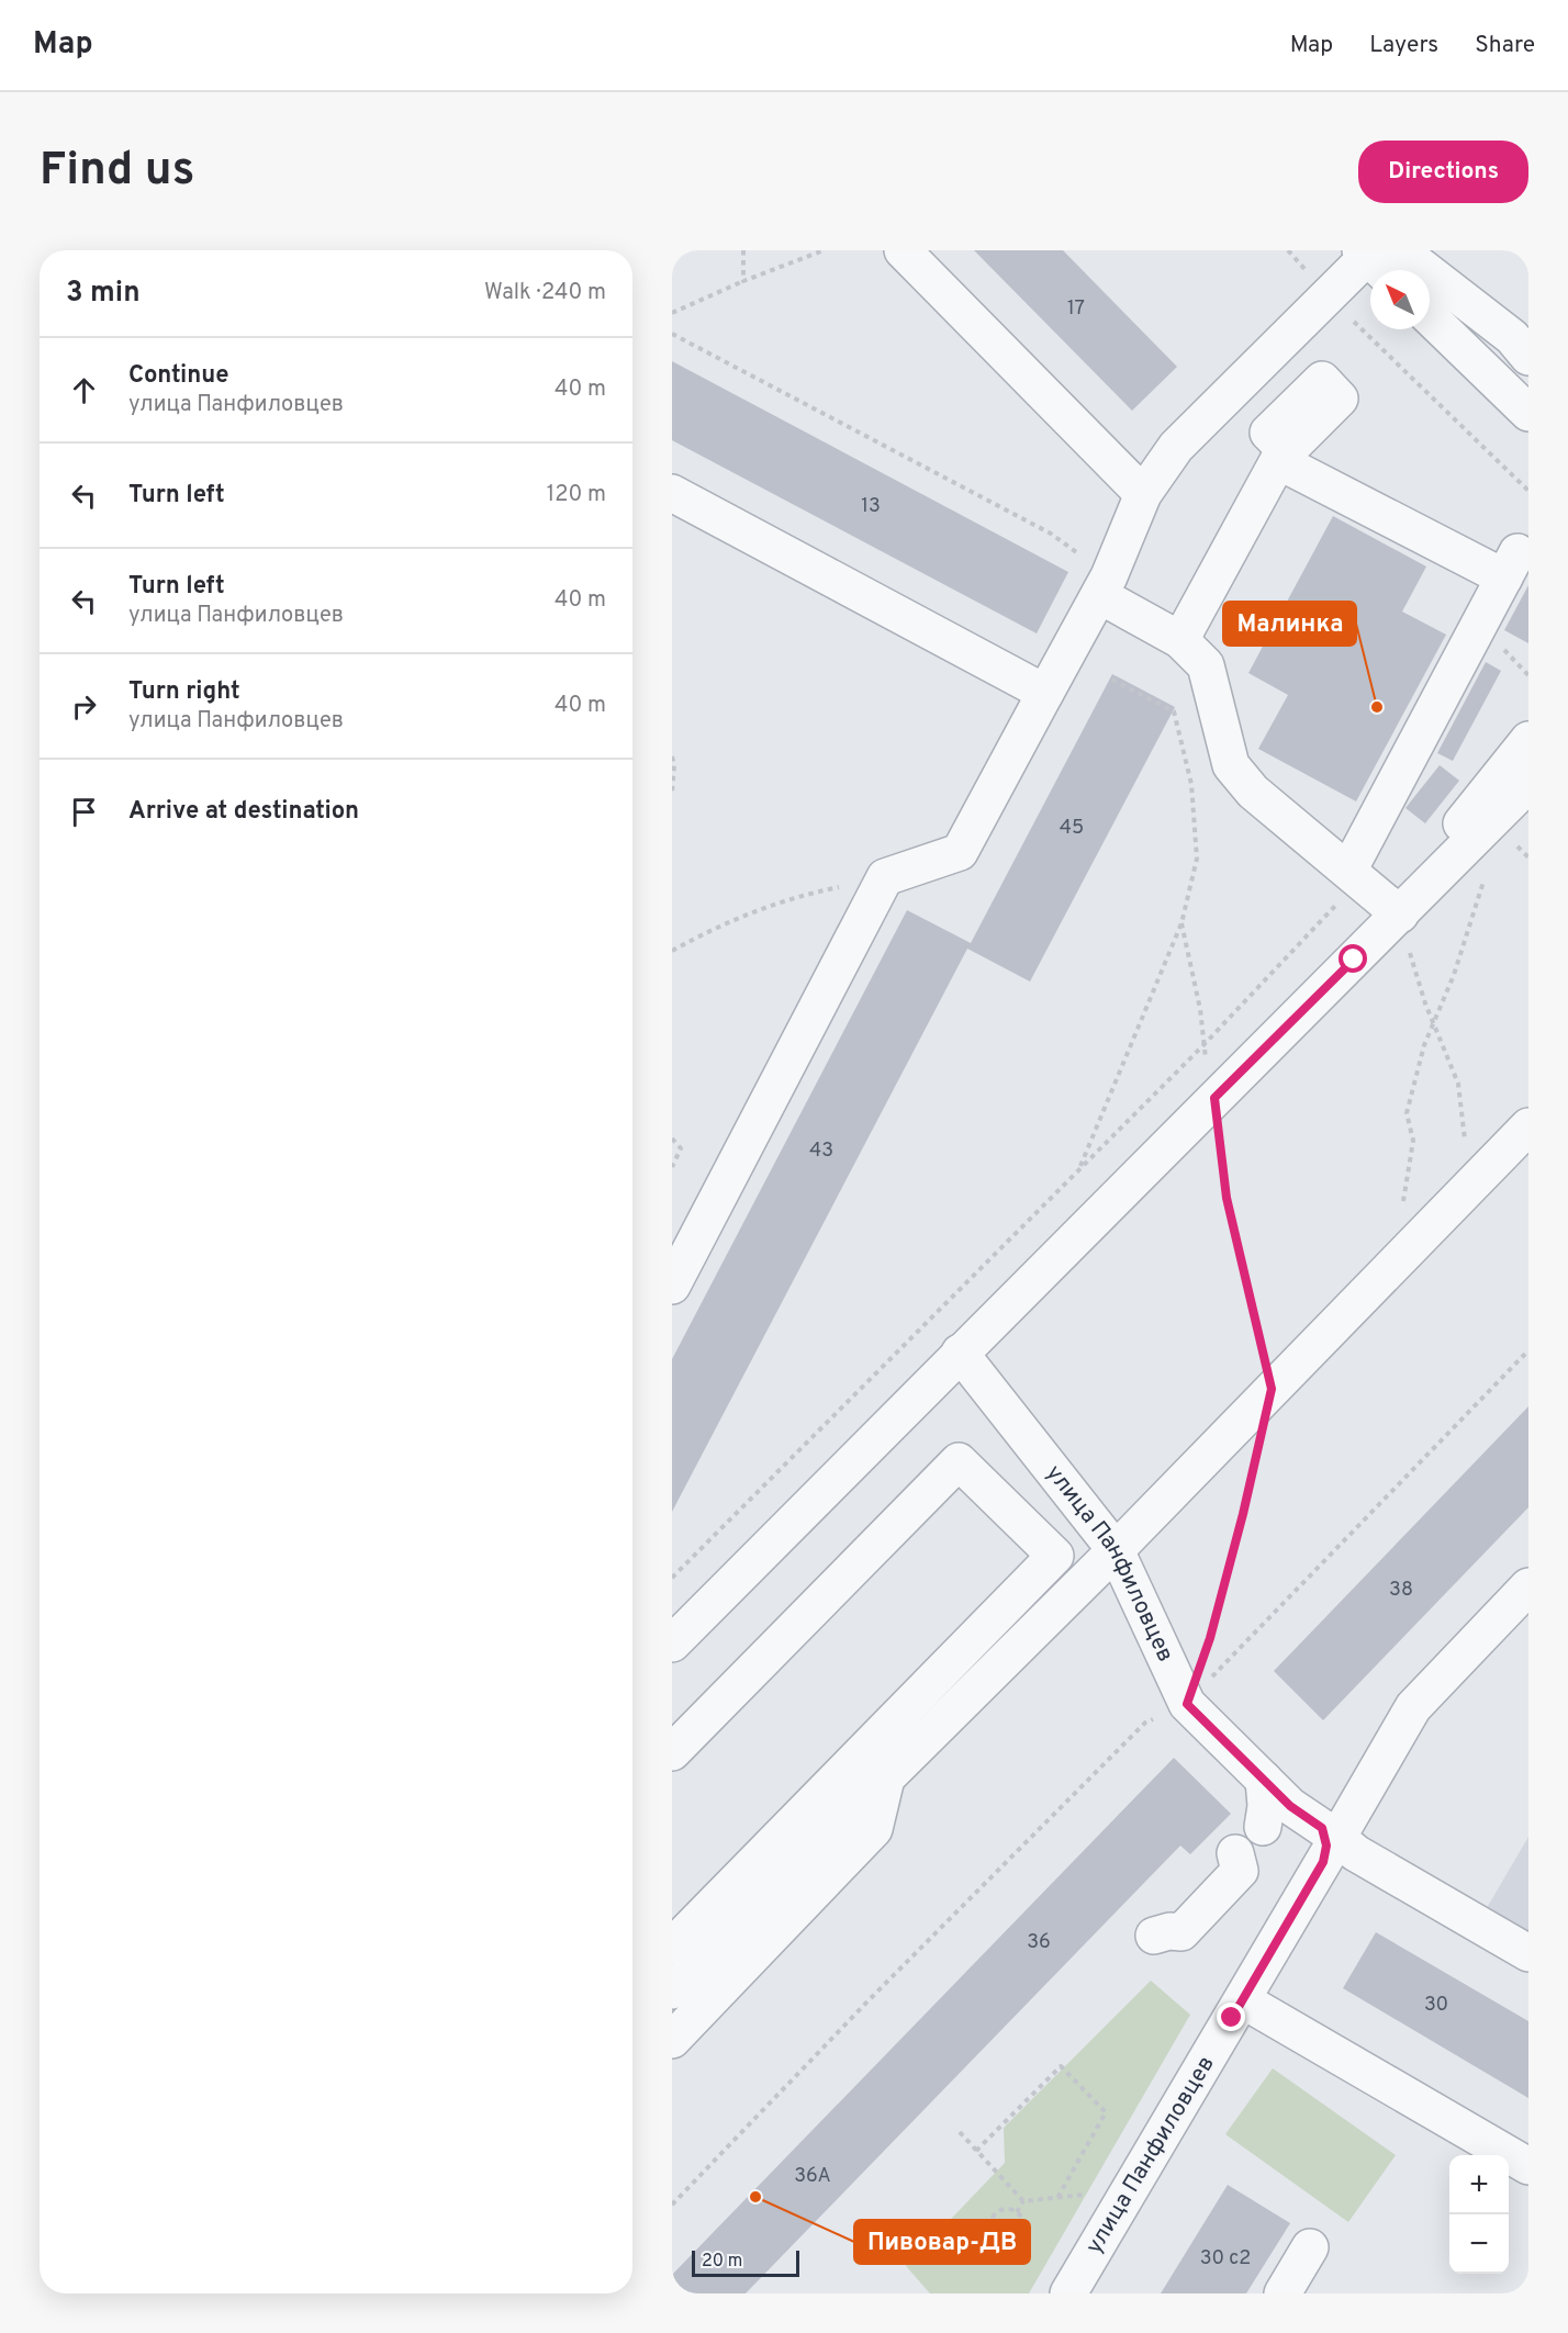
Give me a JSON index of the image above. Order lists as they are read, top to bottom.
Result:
{
  "streets": {
    "street": ["улица Панфиловцев"]
  },
  "places": ["Малинка", "Пивовар-ДВ"],
  "house_numbers": [
    "17",
    "13",
    "45",
    "43",
    "38",
    "36",
    "30",
    "36А",
    "30 с2"
  ],
  "scale_bar": "20 m",
  "north": "top left",
  "page": {
    "header": "Map",
    "nav": ["Map", "Layers", "Share"],
    "buttons": "Directions",
    "title": "Find us",
    "heading": ["3 min", "Walk · 240 m"],
    "list": [
      ["Continue", "улица Панфиловцев", "40 m"],
      ["Turn left", "120 m"],
      ["Turn left", "улица Панфиловцев", "40 m"],
      ["Turn right", "улица Панфиловцев", "40 m"],
      "Arrive at destination"
    ],
    "map_buttons": ["+", "−"],
    "scale": "20 m"
  }
}
